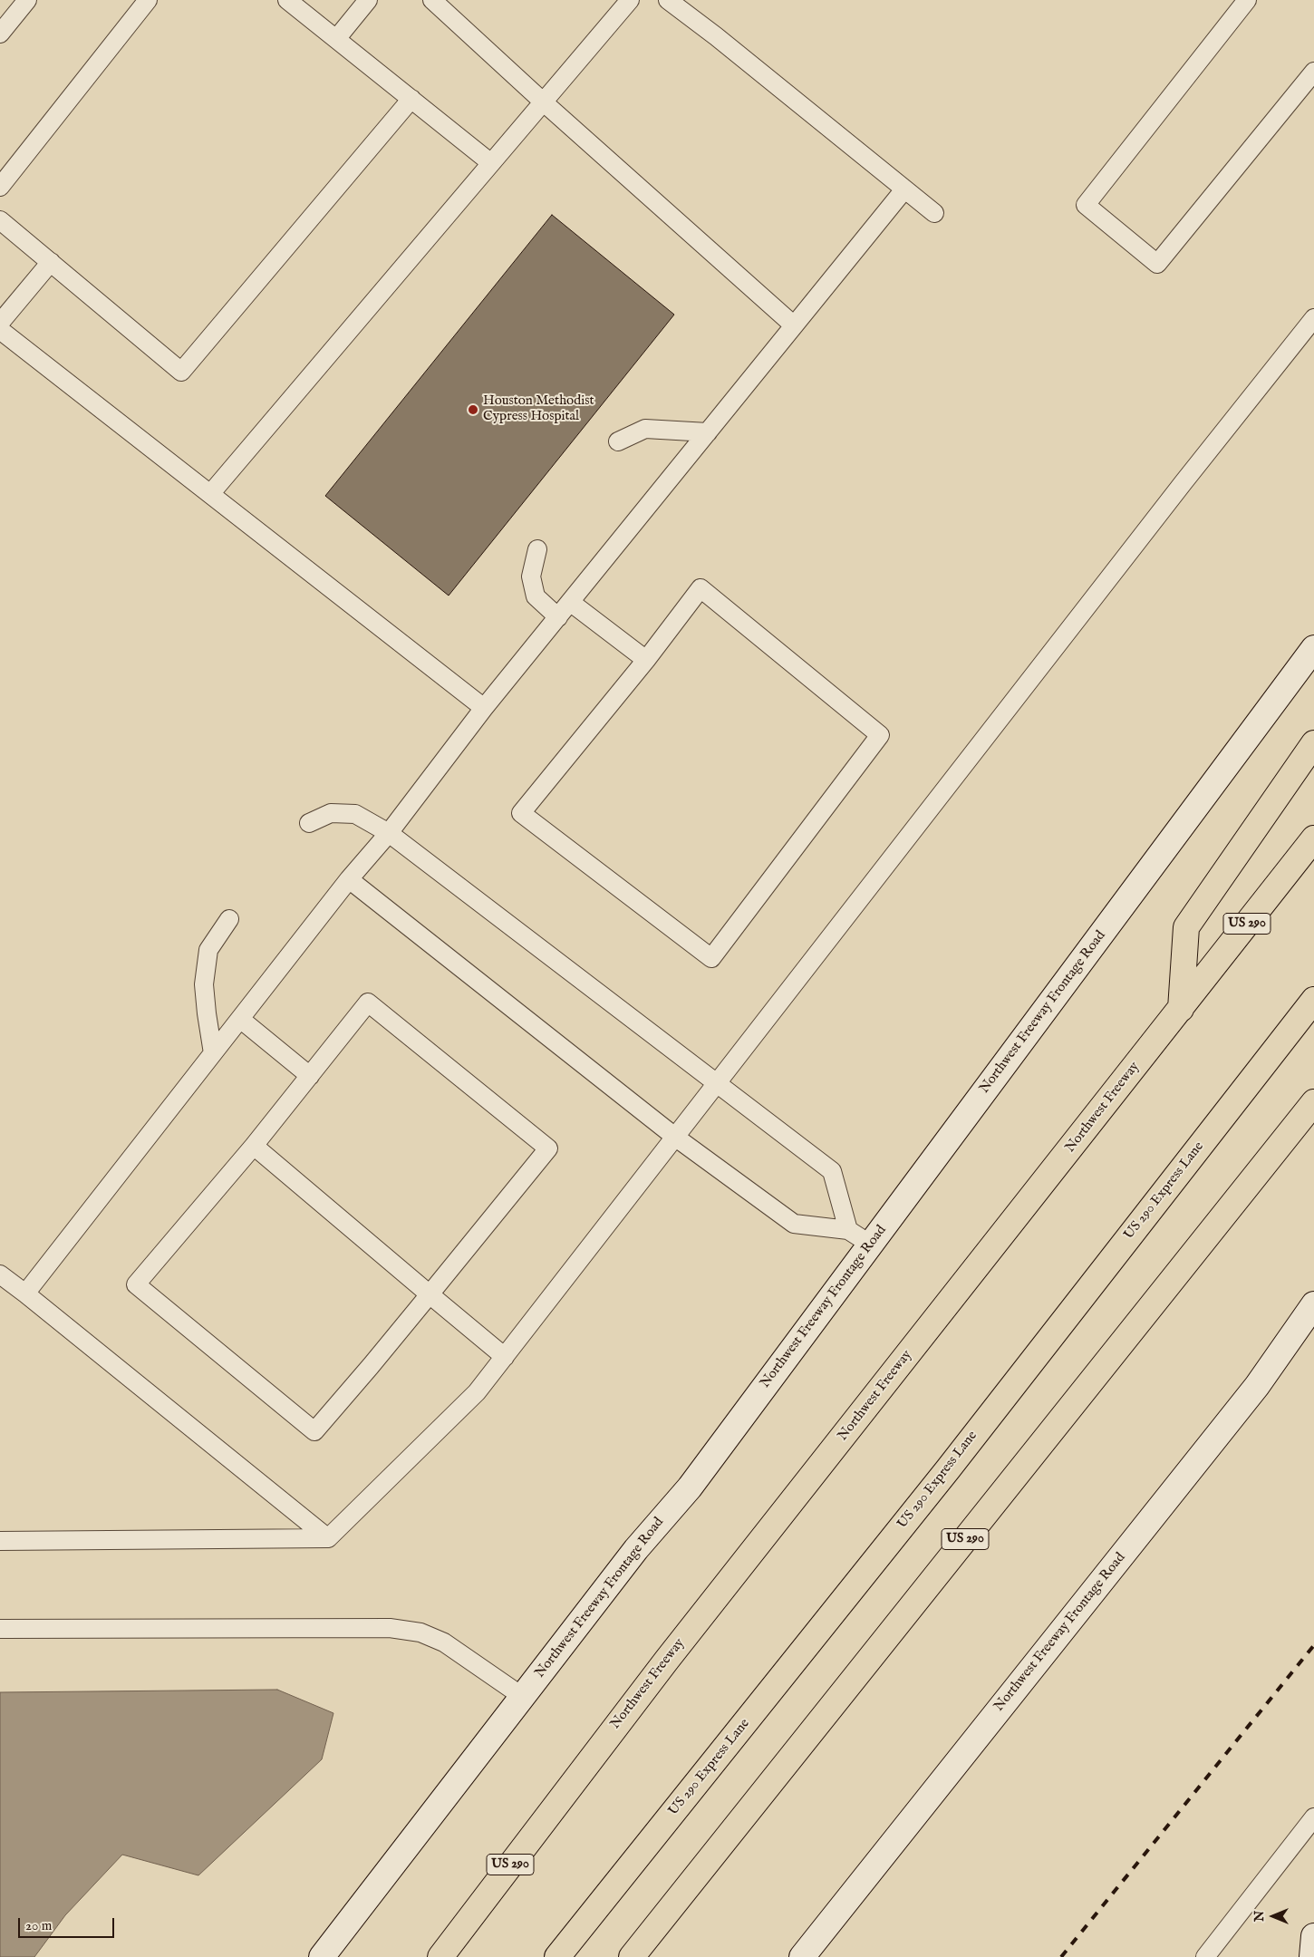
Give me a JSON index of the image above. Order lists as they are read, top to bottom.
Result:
{
  "streets": {
    "highway": ["US 290", "Northwest Freeway", "US 290 Express Lane"],
    "main road": ["Northwest Freeway Frontage Road"]
  },
  "places": ["Houston Methodist Cypress Hospital"],
  "scale_bar": "20 m",
  "north": "left"
}
